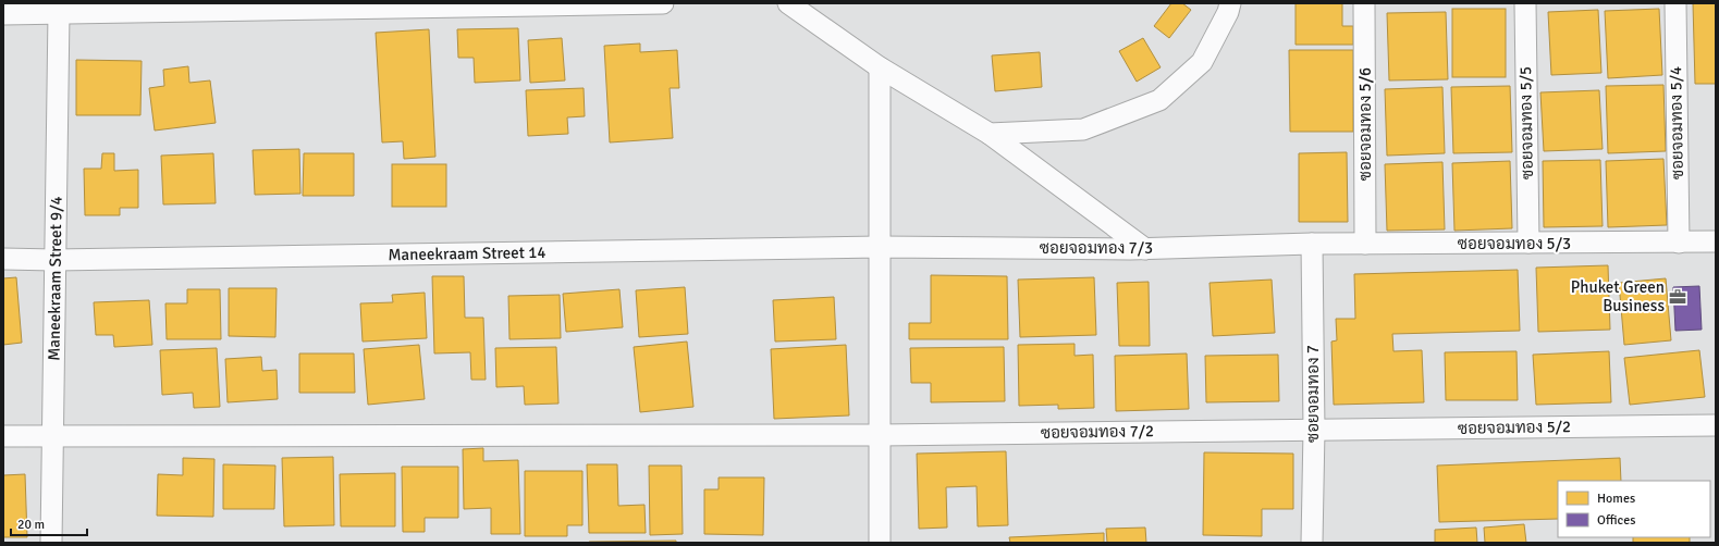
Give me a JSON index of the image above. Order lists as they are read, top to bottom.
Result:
{
  "streets": {
    "street": [
      "ซอยจอมทอง 5/5",
      "ซอยจอมทอง 5/4",
      "ซอยจอมทอง 5/6",
      "ซอยจอมทอง 5/3",
      "ซอยจอมทอง 7/3",
      "Maneekraam Street 14",
      "Maneekraam Street 9/4",
      "ซอยจอมทอง 7",
      "ซอยจอมทอง 5/2",
      "ซอยจอมทอง 7/2"
    ]
  },
  "crossings": [
    ["ซอยจอมทอง 5/5", "ซอยจอมทอง 5/3"],
    ["ซอยจอมทอง 5/4", "ซอยจอมทอง 5/3"],
    ["ซอยจอมทอง 5/6", "ซอยจอมทอง 5/3"],
    ["ซอยจอมทอง 5/3", "ซอยจอมทอง 7/3"],
    ["ซอยจอมทอง 5/3", "ซอยจอมทอง 7"],
    ["ซอยจอมทอง 7/3", "Maneekraam Street 14"],
    ["ซอยจอมทอง 7/3", "ซอยจอมทอง 7"],
    ["Maneekraam Street 14", "Maneekraam Street 9/4"],
    ["Maneekraam Street 9/4", "ซอยจอมทอง 7/2"],
    ["ซอยจอมทอง 7", "ซอยจอมทอง 5/2"],
    ["ซอยจอมทอง 7", "ซอยจอมทอง 7/2"],
    ["ซอยจอมทอง 5/2", "ซอยจอมทอง 7/2"]
  ],
  "places": {
    "office": ["Phuket Green Business"]
  },
  "legend": ["Homes", "Offices"],
  "scale_bar": "20 m"
}
